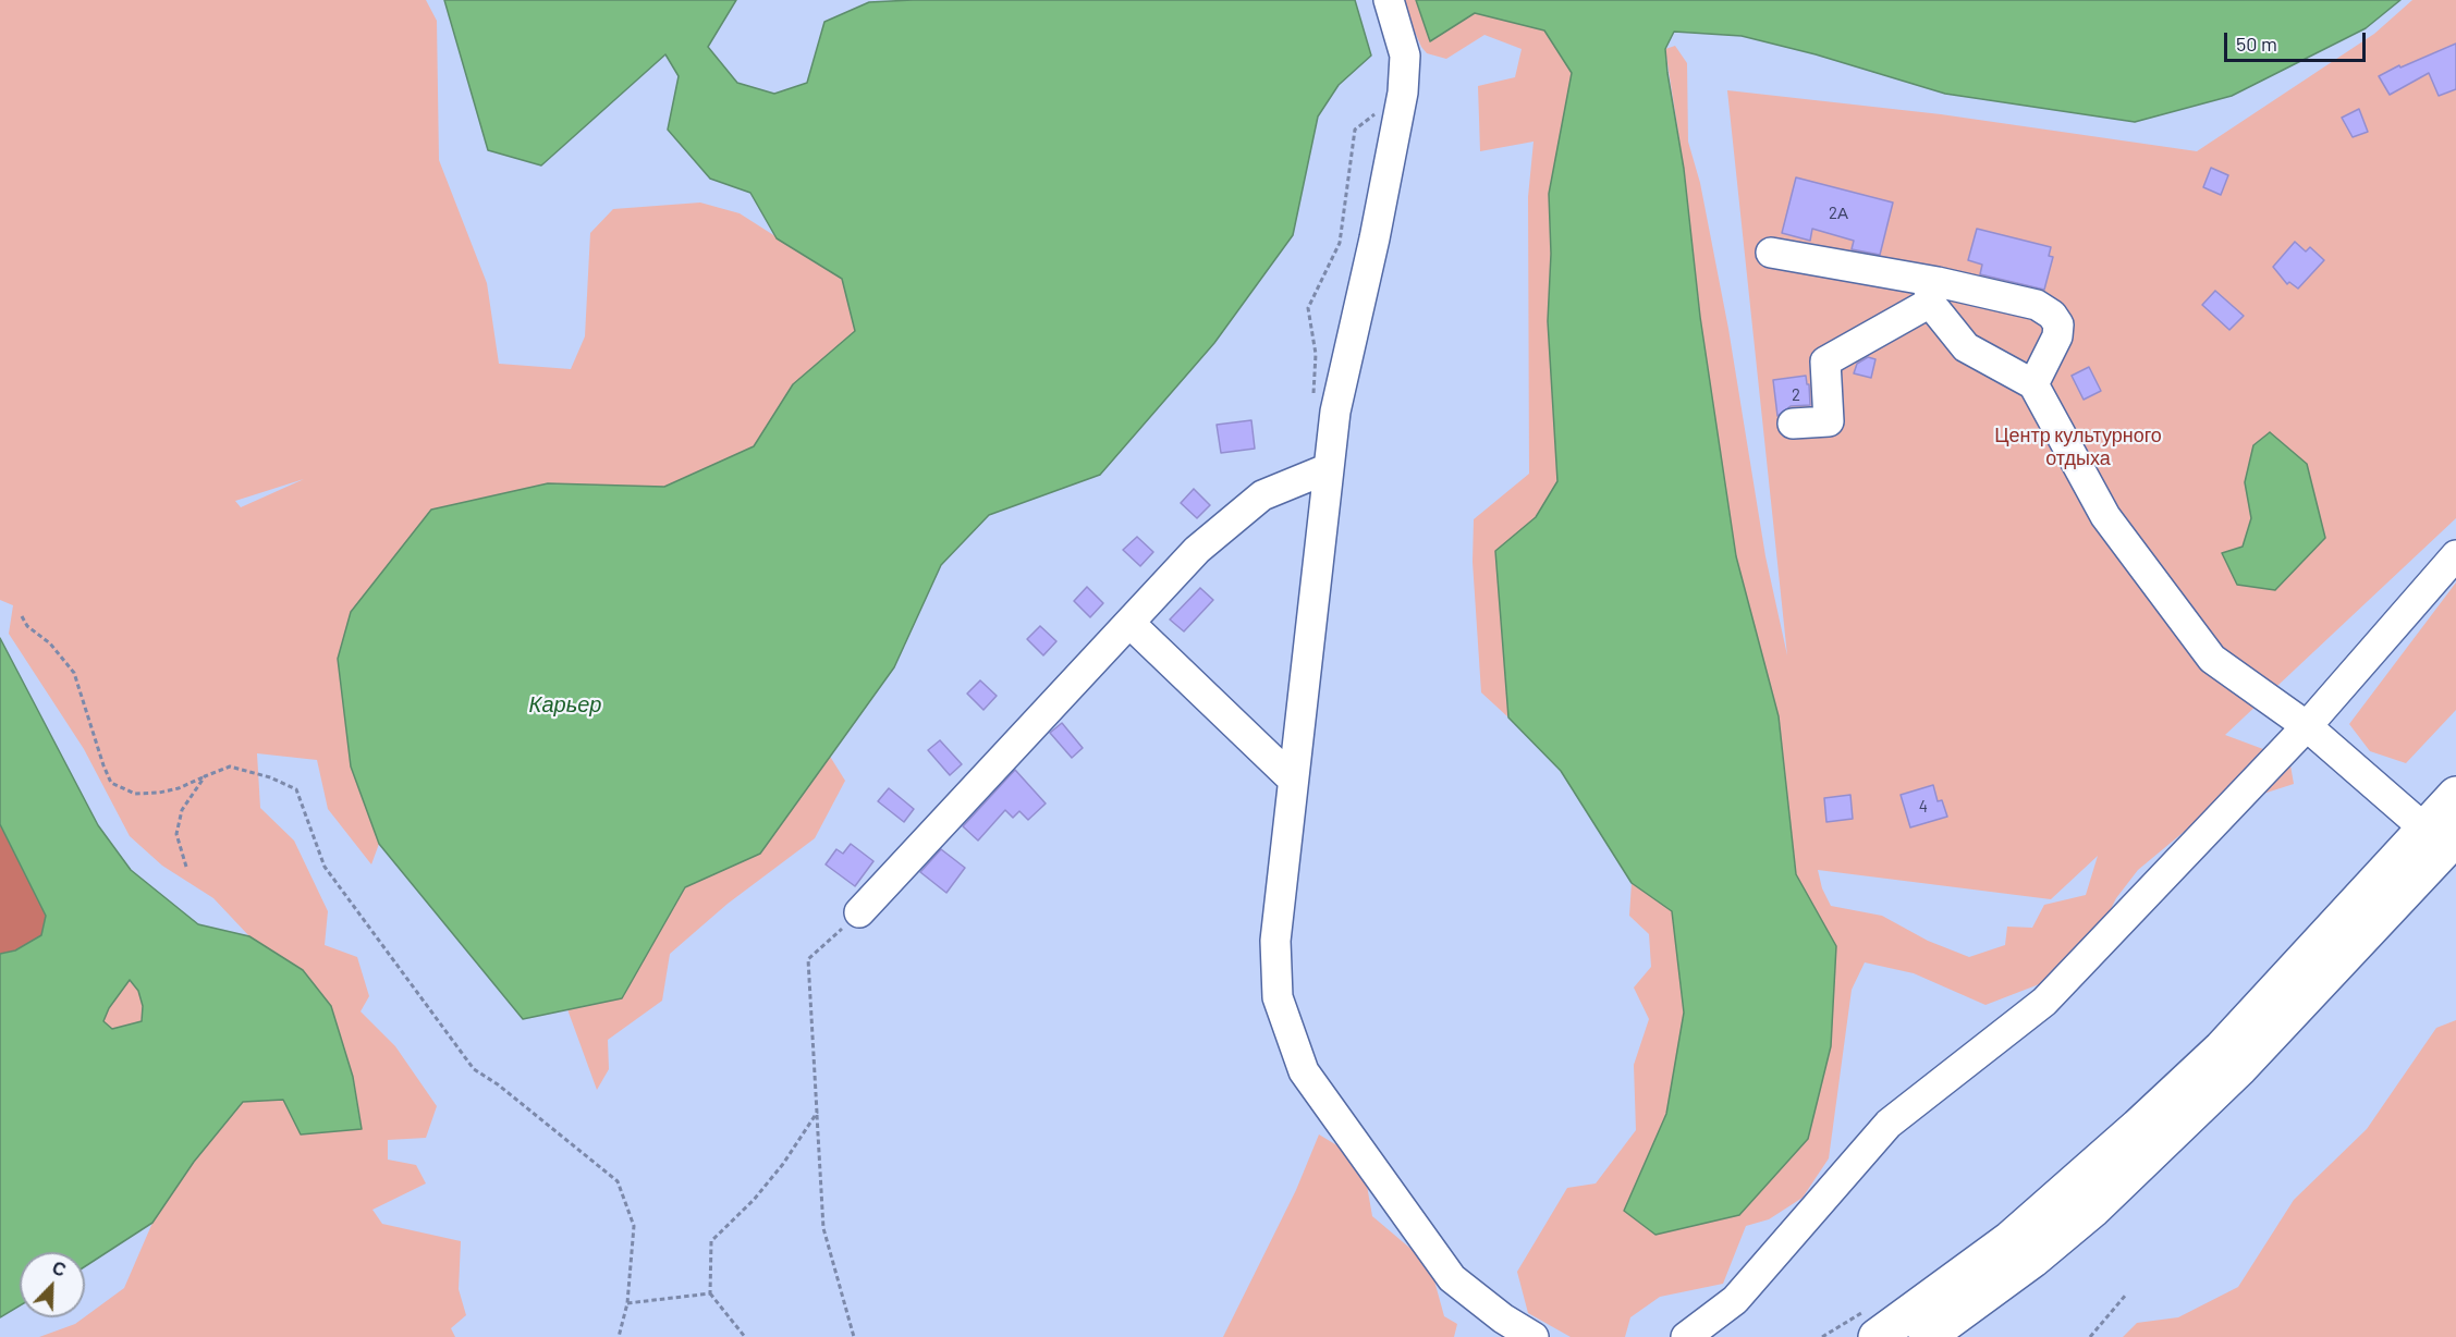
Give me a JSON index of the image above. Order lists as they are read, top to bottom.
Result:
{
  "water": ["Карьер"],
  "parks": ["Центр культурного отдыха"],
  "house_numbers": ["2А", "2", "4"],
  "scale_bar": "50 m",
  "north": "top right"
}
